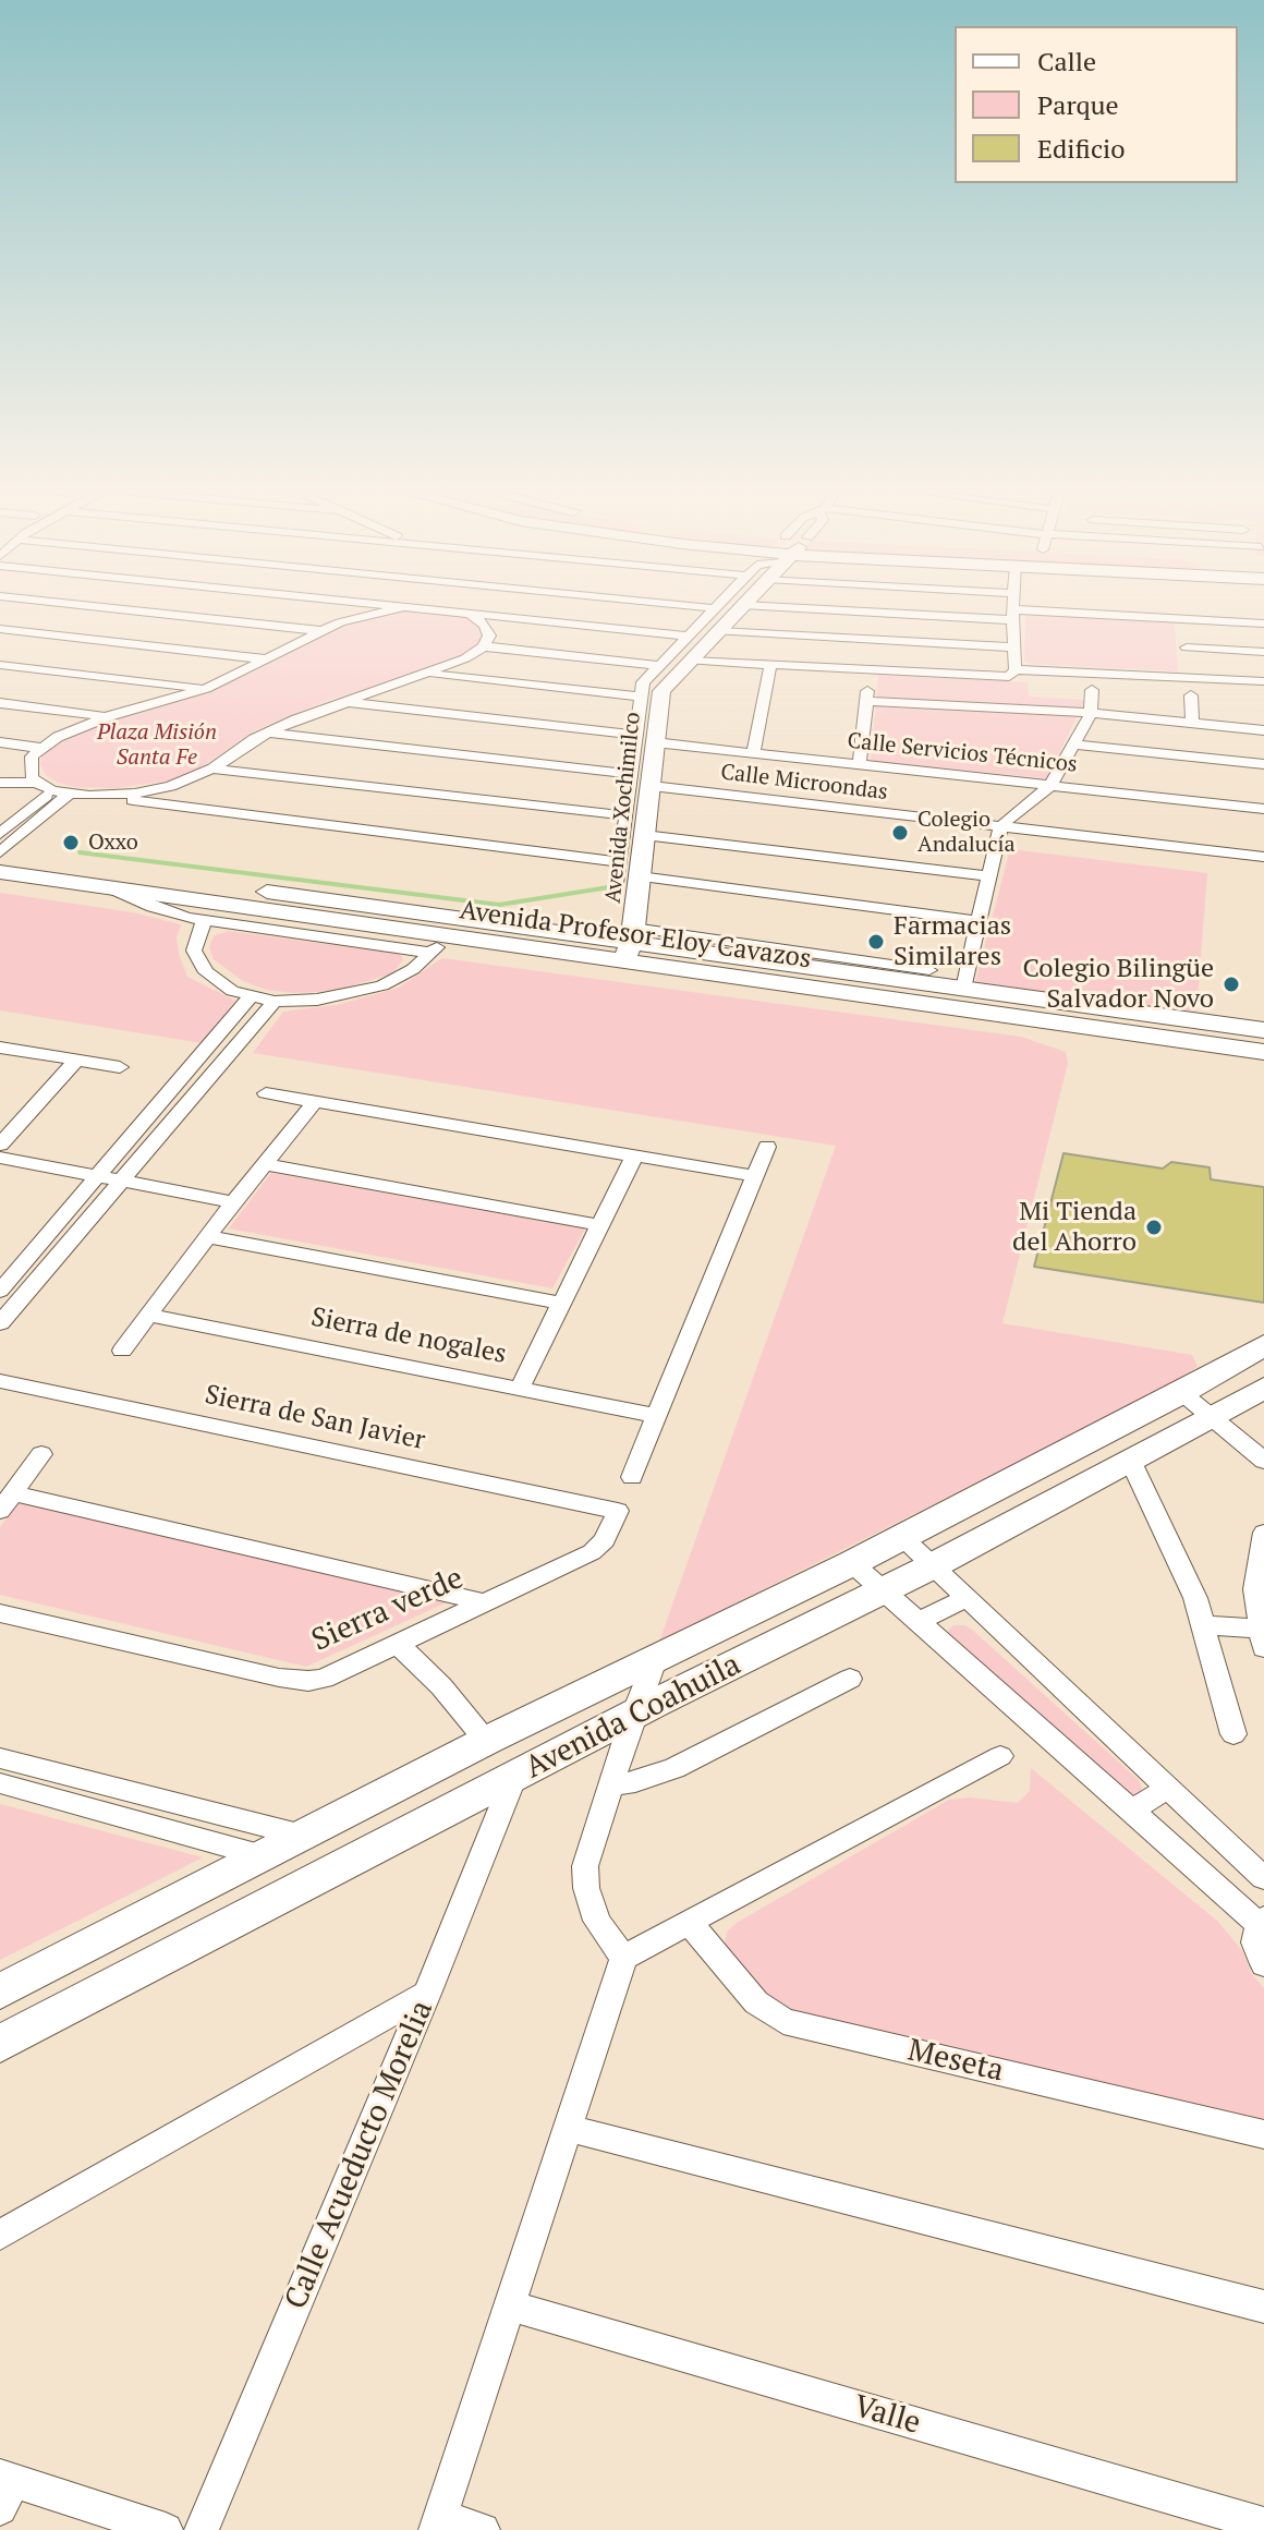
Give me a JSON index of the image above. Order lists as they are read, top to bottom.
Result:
{
  "streets": {
    "main road": ["Avenida Xochimilco", "Avenida Profesor Eloy Cavazos", "Avenida Coahuila"],
    "street": [
      "Calle Servicios Técnicos",
      "Calle Microondas",
      "Sierra de nogales",
      "Sierra de San Javier",
      "Sierra verde",
      "Meseta",
      "Calle Acueducto Morelia",
      "Valle"
    ]
  },
  "crossings": [
    ["Calle Servicios Técnicos", "Avenida Xochimilco"],
    ["Calle Microondas", "Avenida Xochimilco"],
    ["Avenida Xochimilco", "Avenida Profesor Eloy Cavazos"],
    ["Sierra de San Javier", "Sierra verde"],
    ["Avenida Coahuila", "Calle Acueducto Morelia"]
  ],
  "parks": ["Plaza Misión Santa Fe"],
  "places": [
    "Colegio Andalucía",
    "Oxxo",
    "Farmacias Similares",
    "Colegio Bilingüe Salvador Novo",
    "Mi Tienda del Ahorro"
  ],
  "legend": ["Calle", "Parque", "Edificio"]
}
